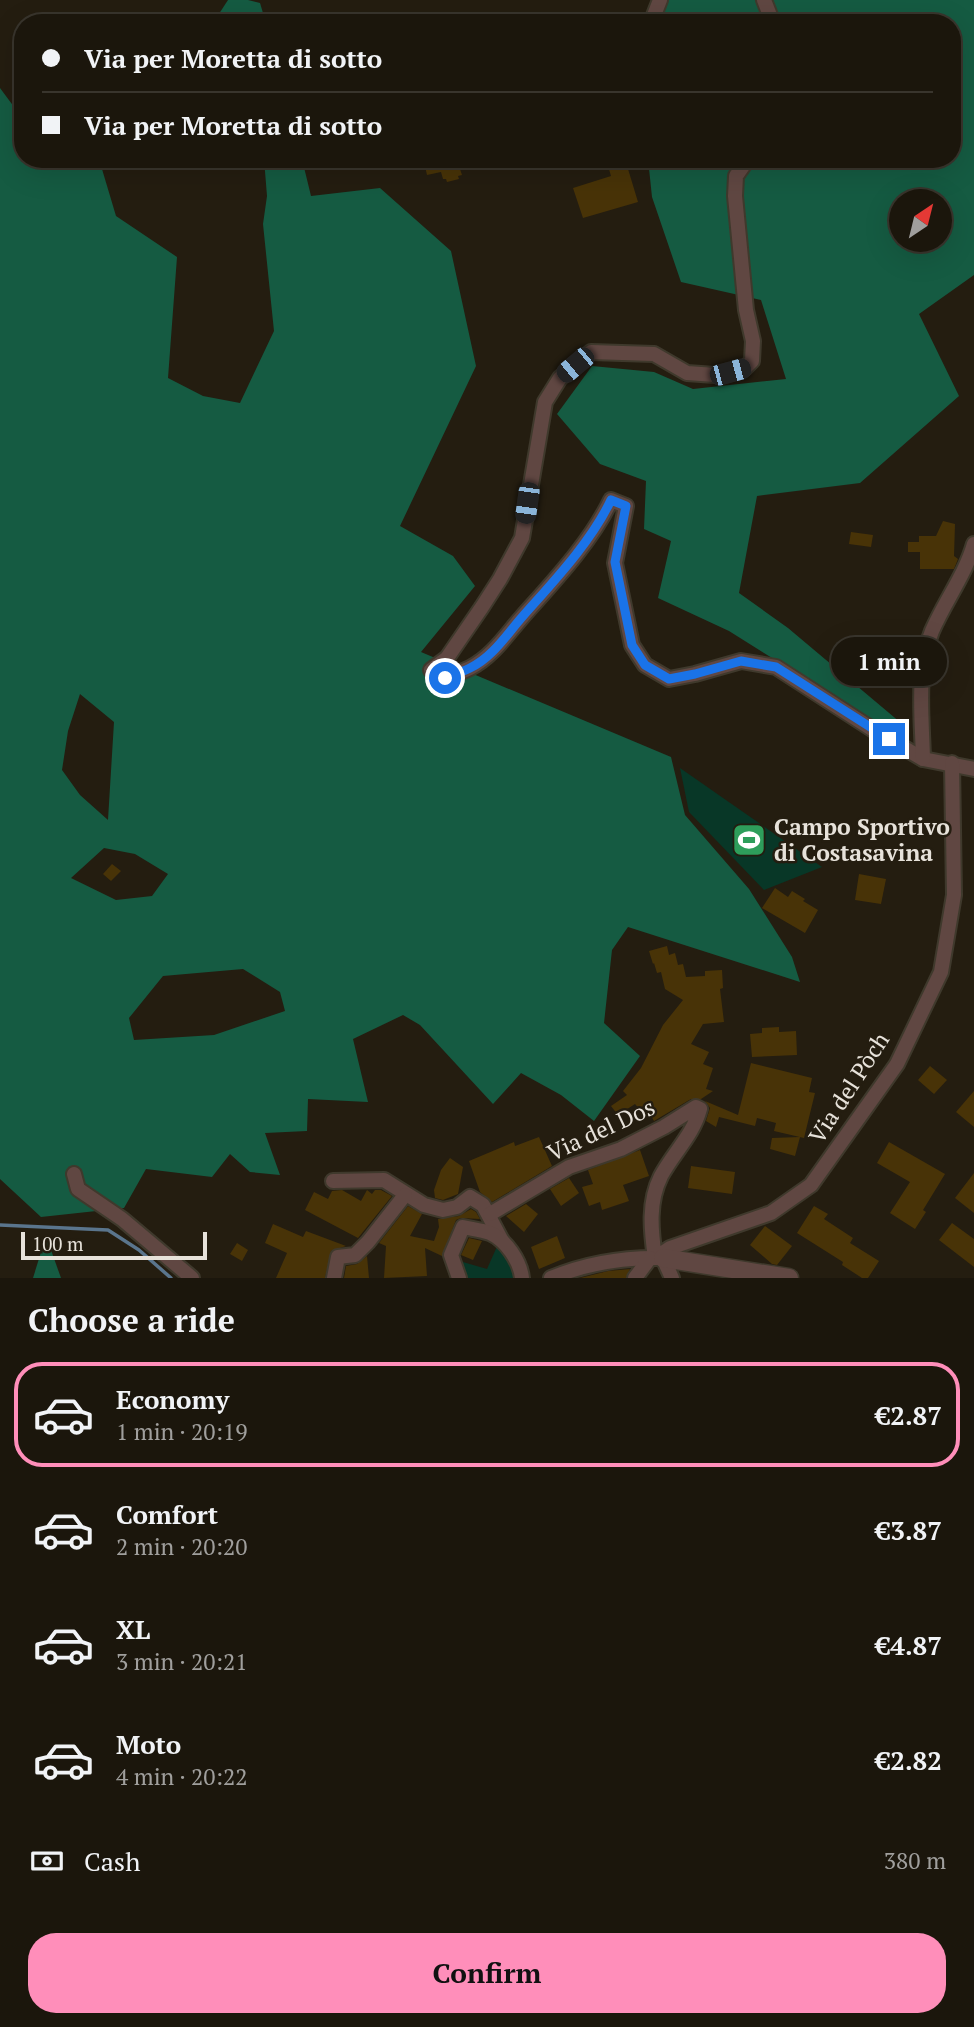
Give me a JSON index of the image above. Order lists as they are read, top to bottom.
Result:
{
  "streets": {
    "street": ["Via del Pòch", "Via del Dos"]
  },
  "crossings": [
    ["Via del Pòch", "Via del Dos"]
  ],
  "places": {
    "sports": ["Campo Sportivo di Costasavina"]
  },
  "scale_bar": "100 m",
  "north": "top right",
  "page": {
    "banner": ["Via per Moretta di sotto", "Via per Moretta di sotto"],
    "bubble": "1 min",
    "scale": "100 m",
    "heading": "Choose a ride",
    "list": [
      {
        "name": "Economy",
        "note": "1 min · 20:19",
        "value": "€2.87"
      },
      {
        "name": "Comfort",
        "note": "2 min · 20:20",
        "value": "€3.87"
      },
      {
        "name": "XL",
        "note": "3 min · 20:21",
        "value": "€4.87"
      },
      {
        "name": "Moto",
        "note": "4 min · 20:22",
        "value": "€2.82"
      }
    ],
    "pay": ["Cash", "380 m"],
    "buttons": "Confirm"
  }
}
